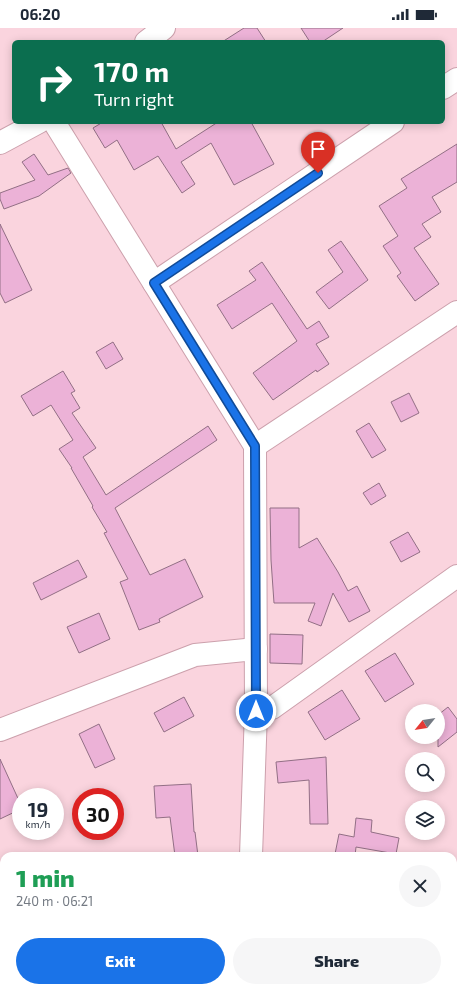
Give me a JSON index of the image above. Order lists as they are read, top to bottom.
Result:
{
  "north": "bottom left",
  "page": {
    "status": "06:20",
    "turn": ["170 m", "Turn right"],
    "speed": "19 km/h",
    "limit": "30",
    "heading": ["1 min", "240 m · 06:21"],
    "buttons": ["Exit", "Share"]
  }
}
